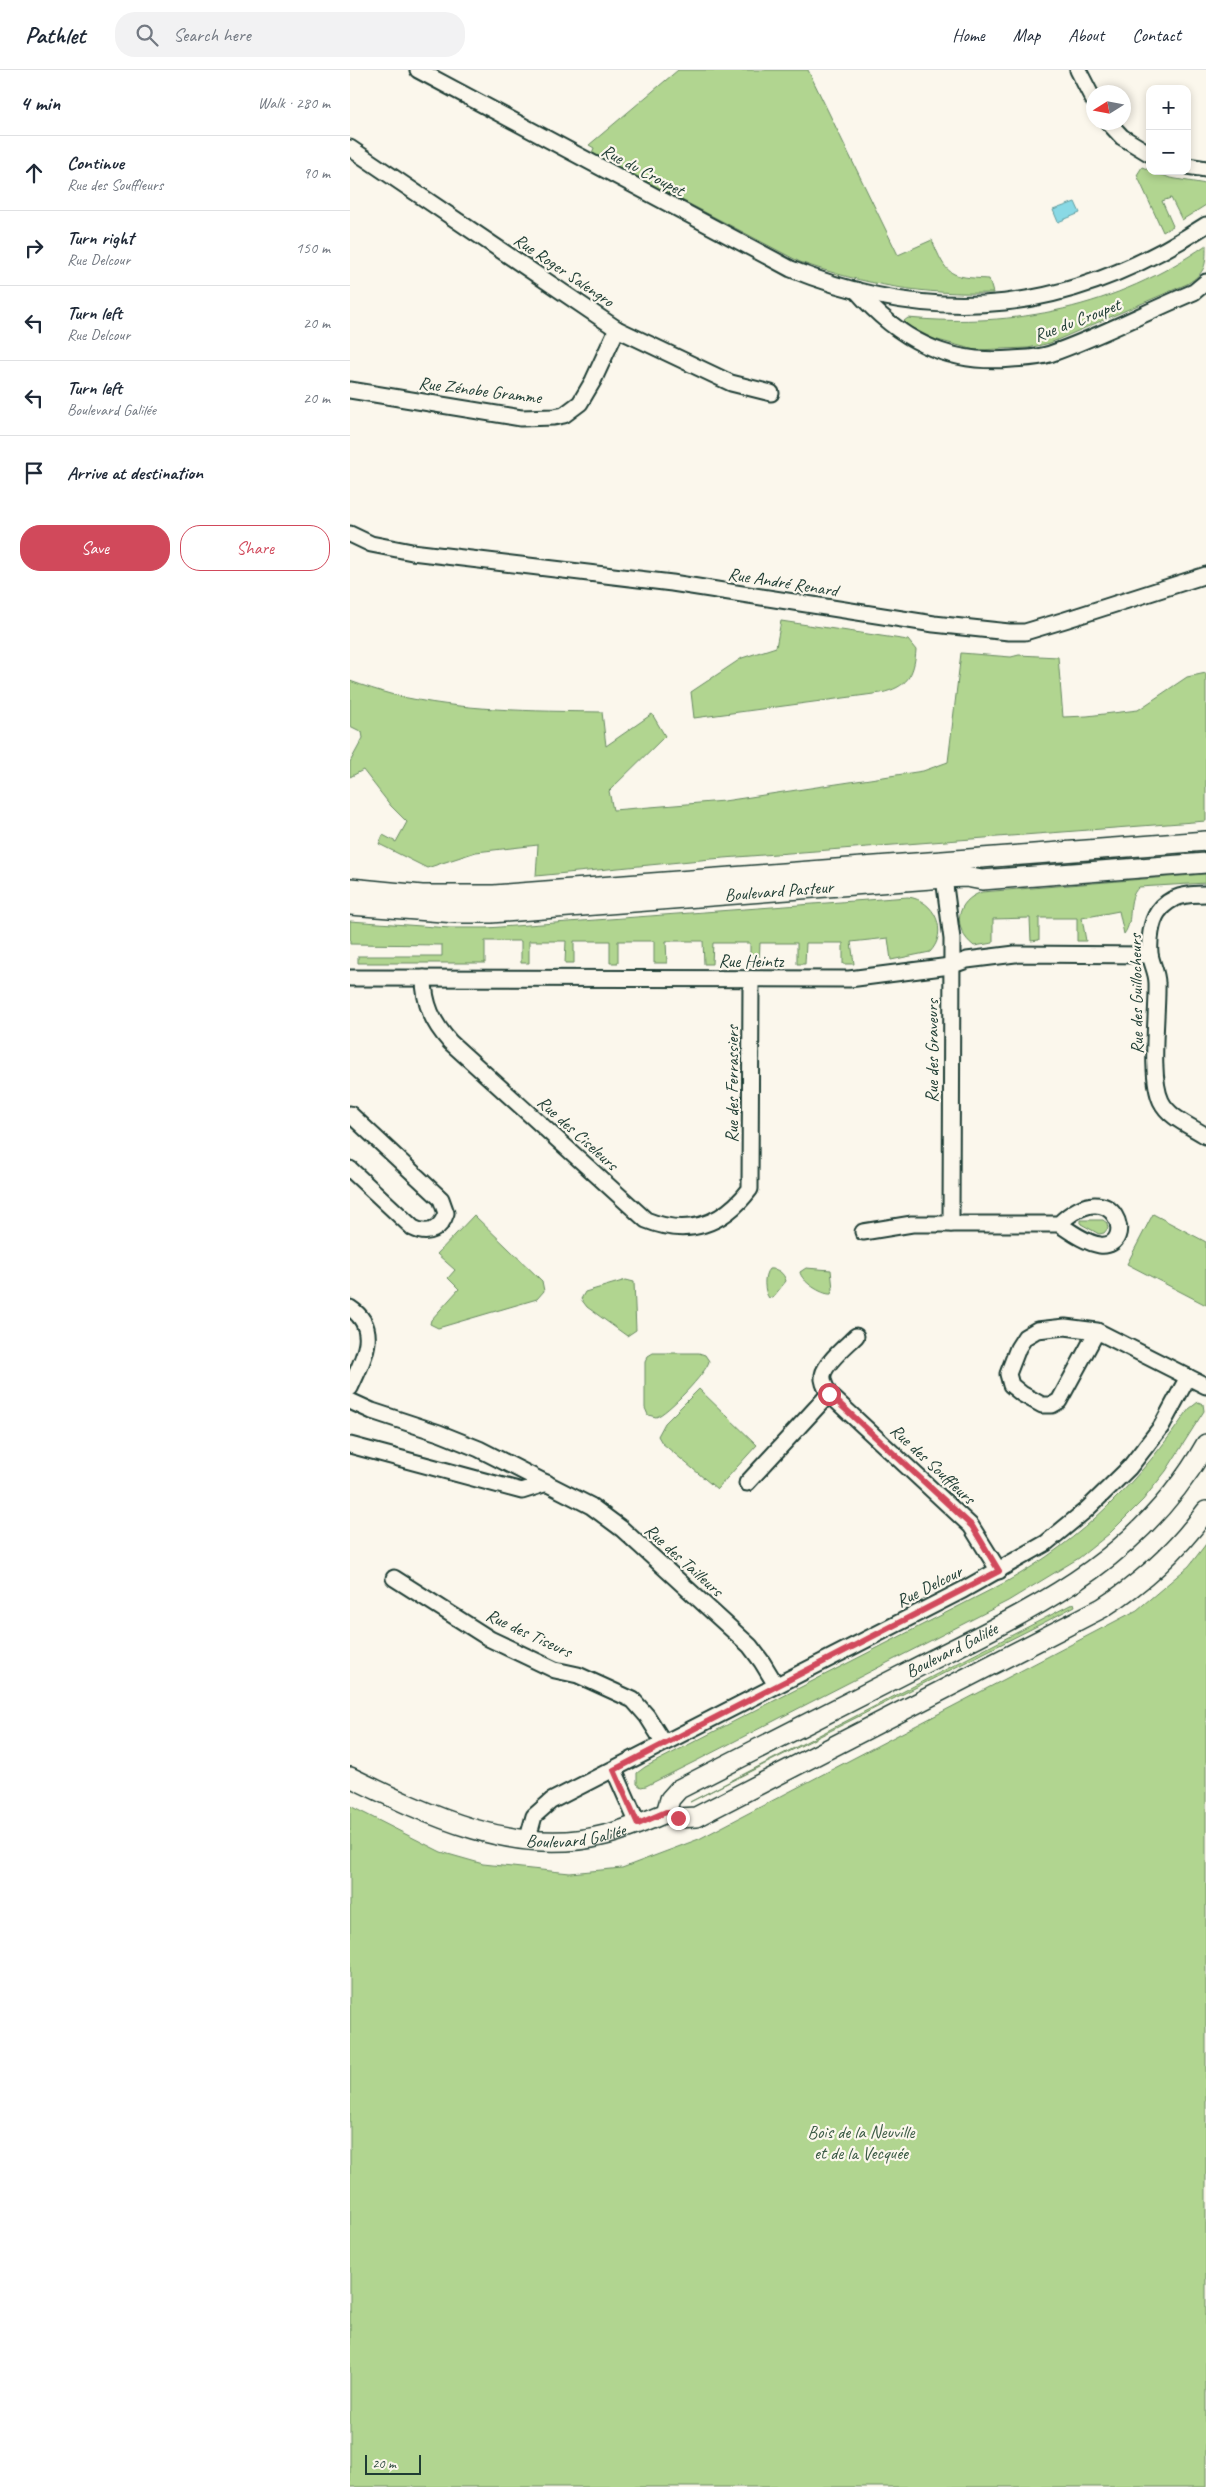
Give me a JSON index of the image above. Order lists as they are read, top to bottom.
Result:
{
  "streets": {
    "street": [
      "Rue du Croupet",
      "Rue Roger Salengro",
      "Rue Zénobe Gramme",
      "Rue André Renard",
      "Boulevard Pasteur",
      "Rue Heintz",
      "Rue des Guillocheurs",
      "Rue des Graveurs",
      "Rue des Ferrassiers",
      "Rue des Ciseleurs",
      "Rue des Souffleurs",
      "Rue des Tailleurs",
      "Rue Delcour",
      "Rue des Tiseurs",
      "Boulevard Galilée"
    ]
  },
  "crossings": [
    ["Rue Roger Salengro", "Rue Zénobe Gramme"],
    ["Boulevard Pasteur", "Rue des Graveurs"],
    ["Rue Heintz", "Rue des Guillocheurs"],
    ["Rue Heintz", "Rue des Graveurs"],
    ["Rue Heintz", "Rue des Ferrassiers"],
    ["Rue Heintz", "Rue des Ciseleurs"],
    ["Rue des Ferrassiers", "Rue des Ciseleurs"],
    ["Rue des Souffleurs", "Rue Delcour"],
    ["Rue des Tailleurs", "Rue Delcour"],
    ["Rue Delcour", "Rue des Tiseurs"],
    ["Rue Delcour", "Boulevard Galilée"]
  ],
  "parks": ["Bois de la Neuville et de la Vecquée"],
  "scale_bar": "20 m",
  "north": "left",
  "page": {
    "header": "Pathlet",
    "search": "Search here",
    "nav": [
      "Home",
      "Map",
      "About",
      "Contact"
    ],
    "heading": ["4 min", "Walk · 280 m"],
    "map_buttons": ["+", "−"],
    "list": [
      ["Continue", "Rue des Souffleurs", "90 m"],
      ["Turn right", "Rue Delcour", "150 m"],
      ["Turn left", "Rue Delcour", "20 m"],
      ["Turn left", "Boulevard Galilée", "20 m"],
      "Arrive at destination"
    ],
    "buttons": ["Save", "Share"],
    "scale": "20 m"
  }
}
